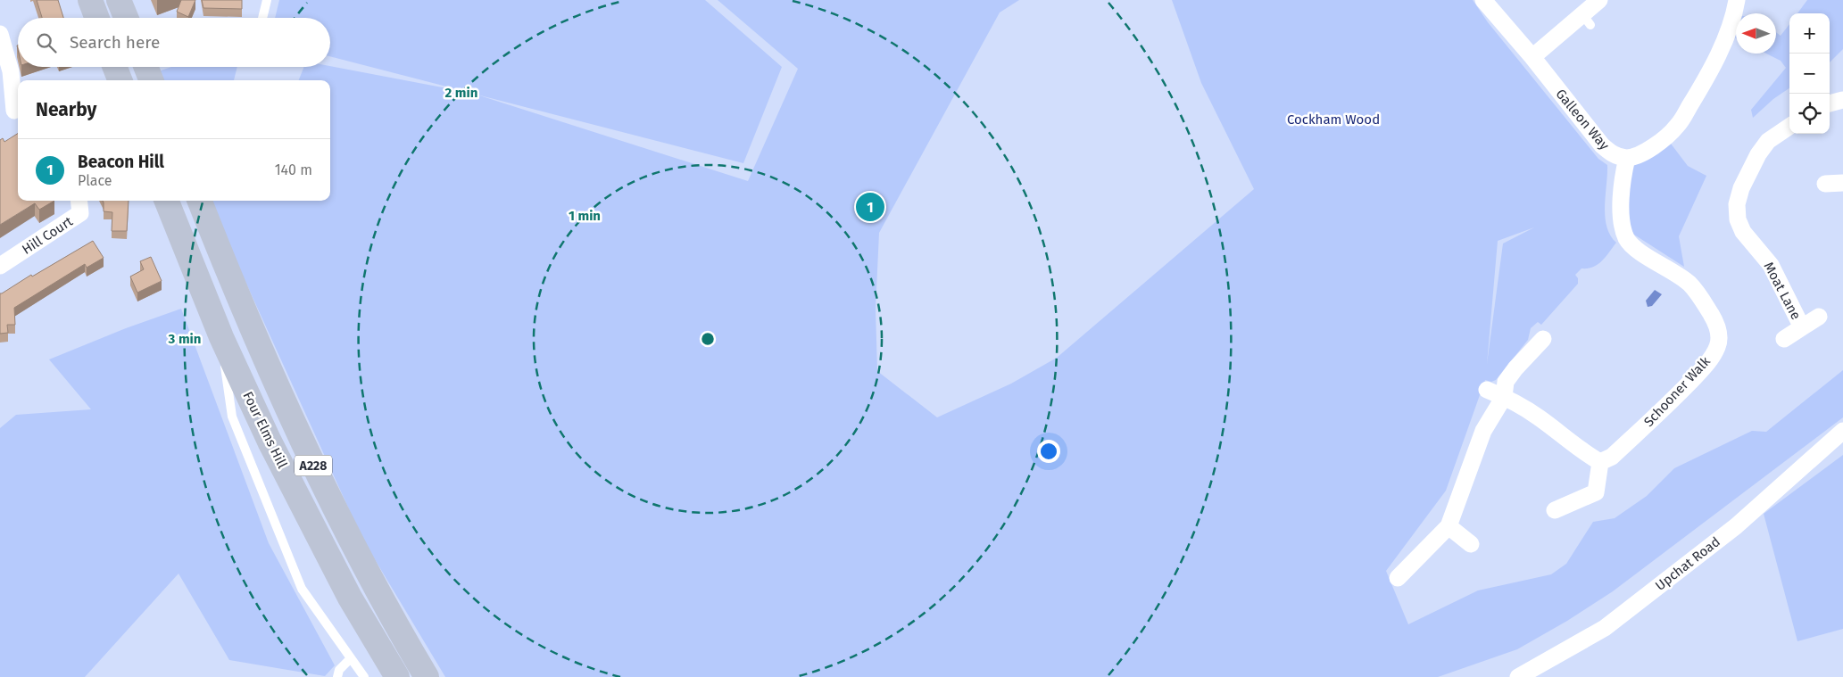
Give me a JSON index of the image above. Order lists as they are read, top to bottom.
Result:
{
  "streets": {
    "main road": ["Four Elms Hill", "A228"],
    "street": [
      "Galleon Way",
      "Hill Court",
      "Moat Lane",
      "Schooner Walk",
      "Upchat Road"
    ]
  },
  "crossings": [
    ["Galleon Way", "Schooner Walk"]
  ],
  "parks": ["Cockham Wood"],
  "north": "left",
  "page": {
    "map_buttons": ["+", "−"],
    "search": "Search here",
    "heading": "Nearby",
    "list": [
      {
        "mark": "1",
        "name": "Beacon Hill",
        "note": "Place",
        "value": "140 m"
      }
    ],
    "pins": "1"
  },
  "rings": ["2 min", "1 min", "3 min"]
}
